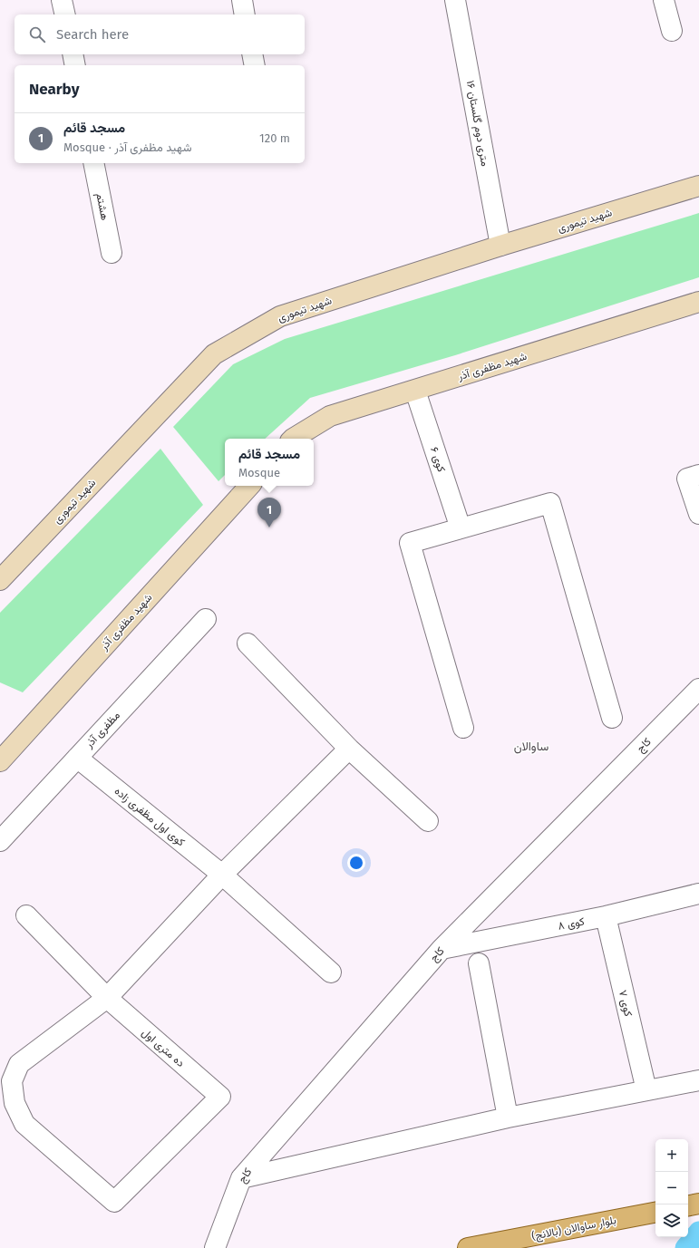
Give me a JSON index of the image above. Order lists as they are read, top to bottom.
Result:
{
  "streets": {
    "main road": ["شهید تیموری", "شهید مظفری آذر", "بلوار ساوالان (بالانج)"],
    "street": [
      "۱۶ متری دوم گلستان",
      "هشتم",
      "کوی ۶",
      "مظفری آذر",
      "کاج",
      "کوی اول مظفری زاده",
      "کوی ۸",
      "کوی ۷",
      "ده متری اول"
    ]
  },
  "crossings": [
    ["۱۶ متری دوم گلستان", "شهید تیموری"],
    ["شهید مظفری آذر", "کوی ۶"],
    ["مظفری آذر", "کوی اول مظفری زاده"],
    ["کاج", "کوی ۸"],
    ["کوی ۸", "کوی ۷"]
  ],
  "districts": ["ساوالان"],
  "page": {
    "search": "Search here",
    "heading": "Nearby",
    "list": [
      {
        "mark": "1",
        "name": "مسجد قائم",
        "note": "Mosque · شهید مظفری آذر",
        "value": "120 m"
      }
    ],
    "popup": ["مسجد قائم", "Mosque"],
    "pins": "1",
    "map_buttons": ["+", "−"]
  }
}
